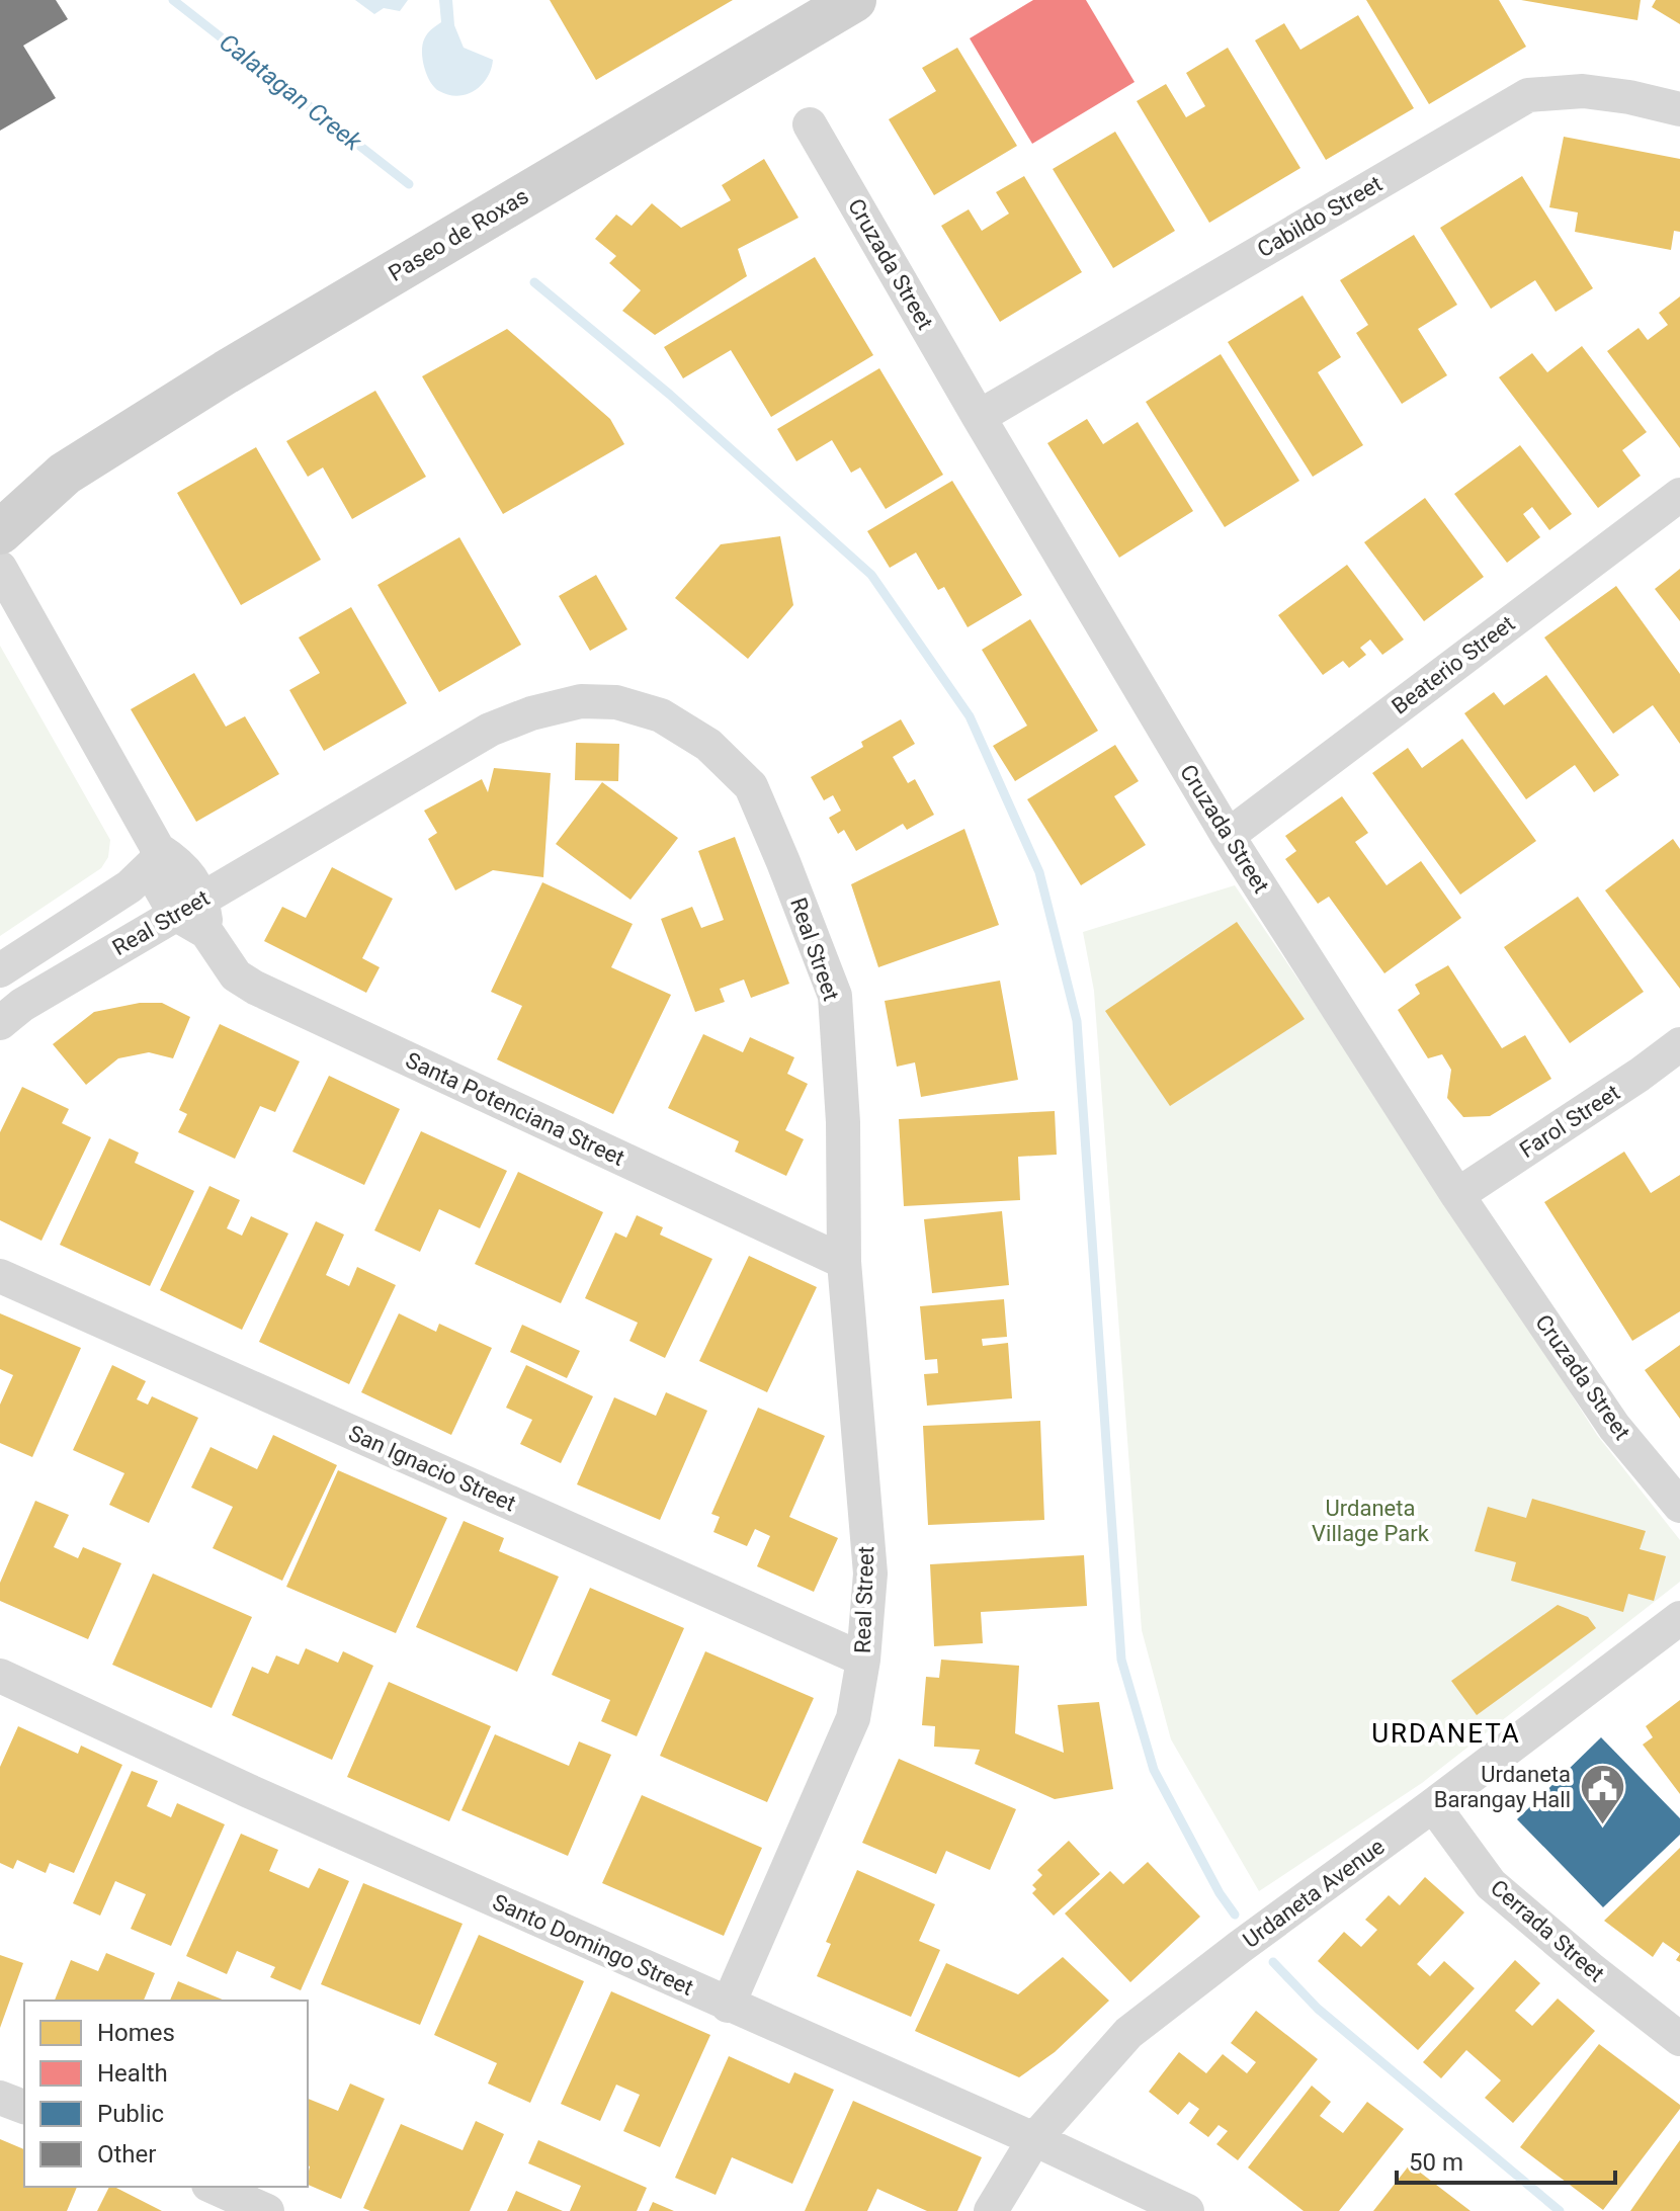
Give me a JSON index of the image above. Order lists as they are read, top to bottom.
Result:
{
  "streets": {
    "main road": ["Paseo de Roxas"],
    "street": [
      "Cabildo Street",
      "Cruzada Street",
      "Beaterio Street",
      "Real Street",
      "Santa Potenciana Street",
      "Farol Street",
      "San Ignacio Street",
      "Urdaneta Avenue",
      "Cerrada Street",
      "Santo Domingo Street"
    ]
  },
  "crossings": [
    ["Cabildo Street", "Cruzada Street"],
    ["Cruzada Street", "Beaterio Street"],
    ["Cruzada Street", "Farol Street"],
    ["Real Street", "Santa Potenciana Street"],
    ["Real Street", "San Ignacio Street"],
    ["Real Street", "Santo Domingo Street"],
    ["Urdaneta Avenue", "Cerrada Street"],
    ["Urdaneta Avenue", "Santo Domingo Street"]
  ],
  "districts": ["URDANETA"],
  "water": ["Calatagan Creek"],
  "parks": ["Urdaneta Village Park"],
  "places": {
    "public building": ["Urdaneta Barangay Hall"]
  },
  "legend": [
    "Homes",
    "Health",
    "Public",
    "Other"
  ],
  "scale_bar": "50 m"
}
